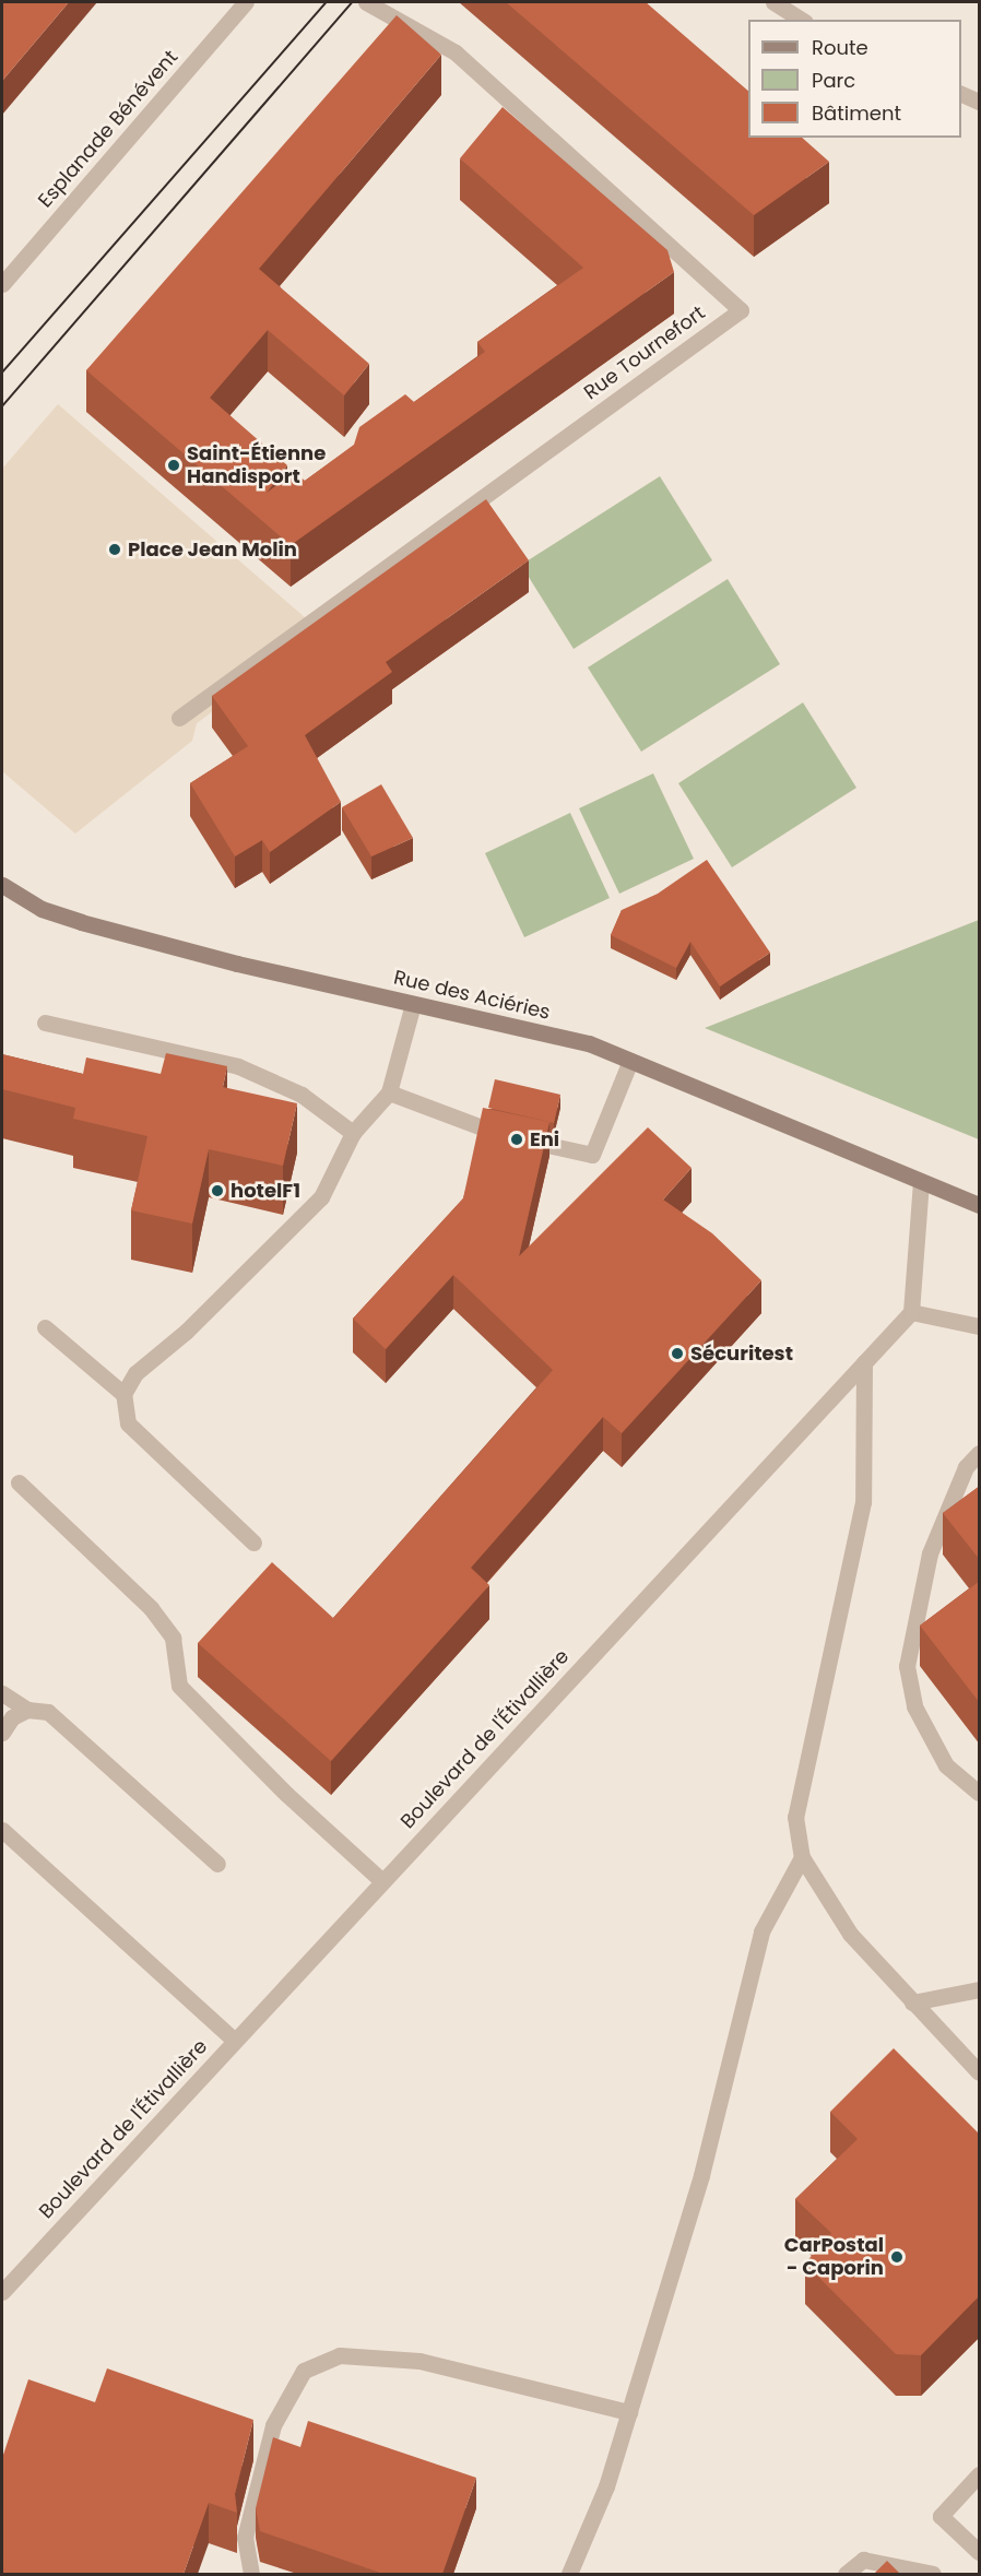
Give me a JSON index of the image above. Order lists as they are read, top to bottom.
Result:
{
  "streets": {
    "street": [
      "Esplanade Bénévent",
      "Rue Tournefort",
      "Rue des Aciéries",
      "Boulevard de l'Étivallière"
    ]
  },
  "places": [
    "Saint-Étienne Handisport",
    "Place Jean Molin",
    "Eni",
    "hotelF1",
    "Sécuritest",
    "CarPostal - Caporin"
  ],
  "legend": ["Route", "Parc", "Bâtiment"]
}
